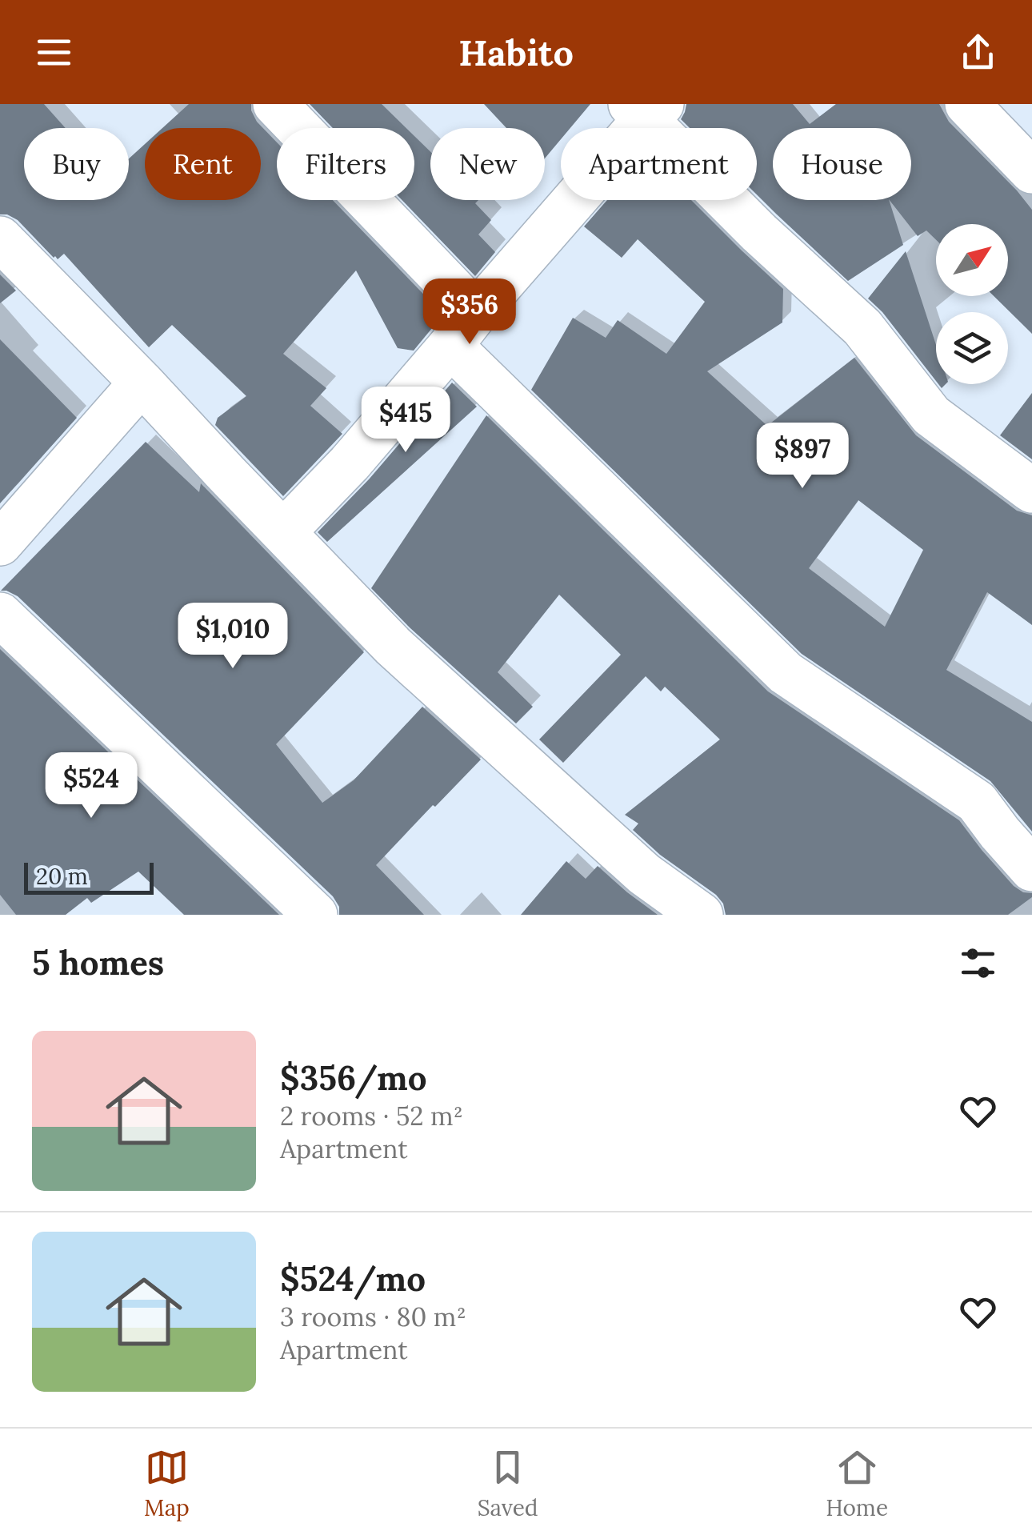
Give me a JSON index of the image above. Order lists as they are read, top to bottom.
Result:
{
  "scale_bar": "20 m",
  "north": "top right",
  "page": {
    "header": "Habito",
    "chip": [
      "Buy",
      "Rent",
      "Filters",
      "New",
      "Apartment",
      "House"
    ],
    "price": [
      "$356",
      "$415",
      "$897",
      "$1,010",
      "$524"
    ],
    "scale": "20 m",
    "heading": "5 homes",
    "list": [
      {
        "name": "$356/mo",
        "note": "2 rooms · 52 m² · Apartment"
      },
      {
        "name": "$524/mo",
        "note": "3 rooms · 80 m² · Apartment"
      }
    ],
    "tabs": ["Map", "Saved", "Home"]
  }
}
